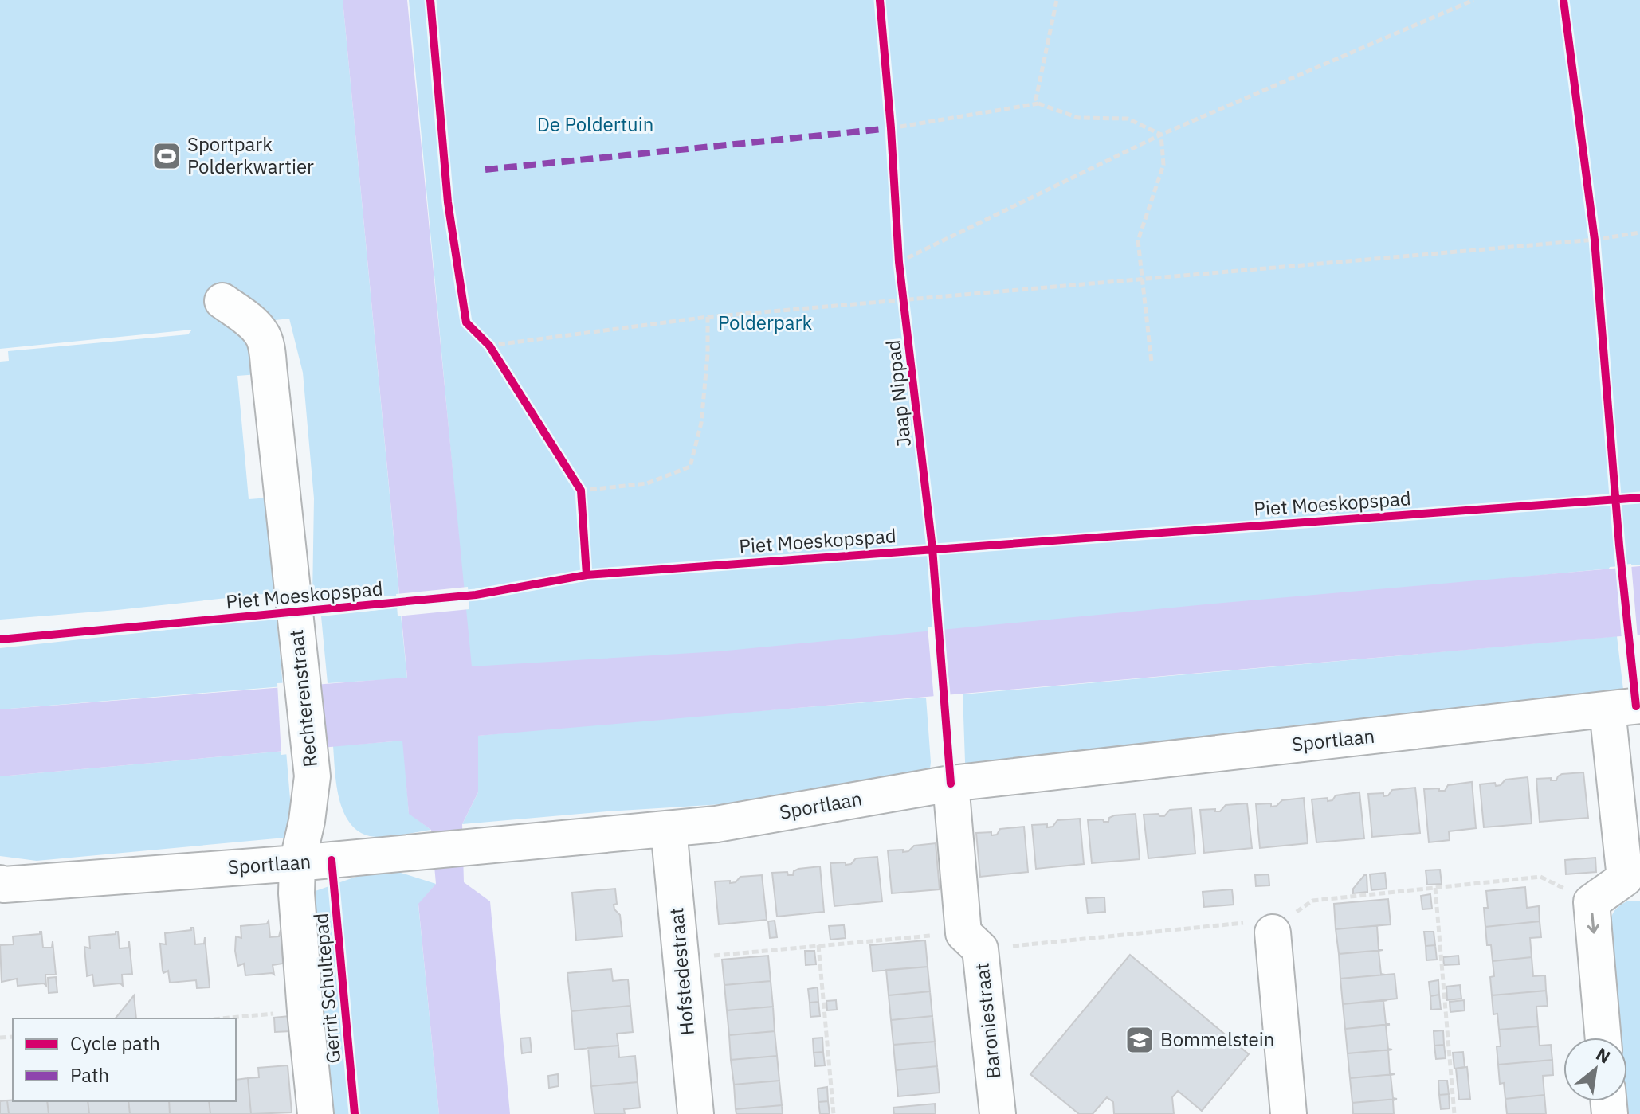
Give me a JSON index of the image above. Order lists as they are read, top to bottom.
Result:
{
  "streets": {
    "street": [
      "Rechterenstraat",
      "Sportlaan",
      "Hofstedestraat",
      "Baroniestraat"
    ],
    "cycle path": ["Jaap Nippad", "Piet Moeskopspad", "Gerrit Schultepad"]
  },
  "crossings": [
    ["Rechterenstraat", "Sportlaan"],
    ["Sportlaan", "Hofstedestraat"]
  ],
  "parks": ["De Poldertuin", "Polderpark"],
  "places": {
    "sports": ["Sportpark Polderkwartier"],
    "school or university": ["Bommelstein"]
  },
  "legend": ["Cycle path", "Path"],
  "north": "top right"
}
